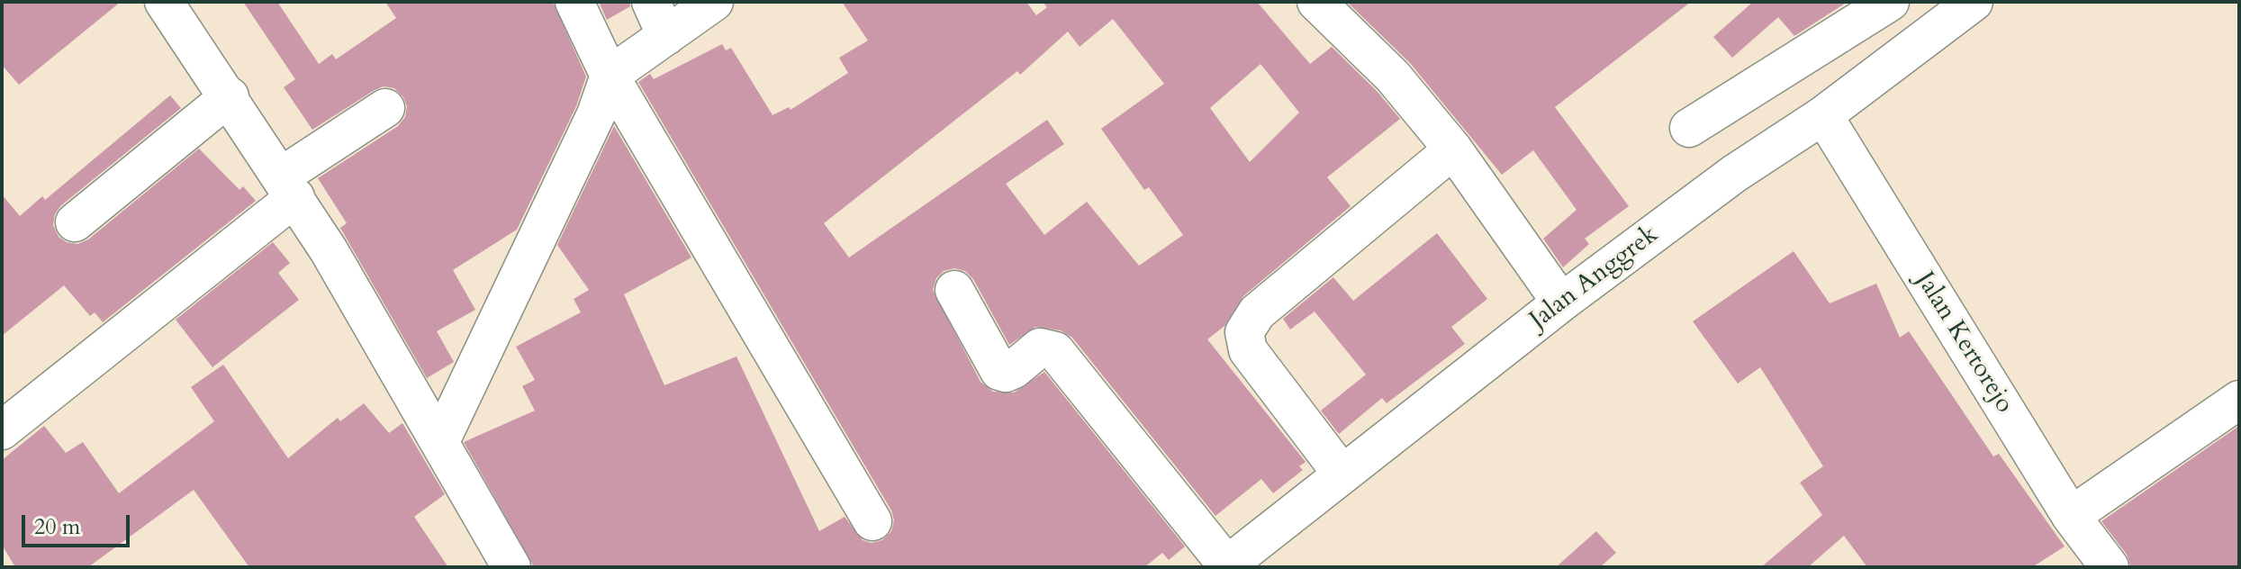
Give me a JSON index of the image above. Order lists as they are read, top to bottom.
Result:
{
  "streets": {
    "street": ["Jalan Anggrek", "Jalan Kertorejo"]
  },
  "crossings": [
    ["Jalan Anggrek", "Jalan Kertorejo"]
  ],
  "scale_bar": "20 m"
}
